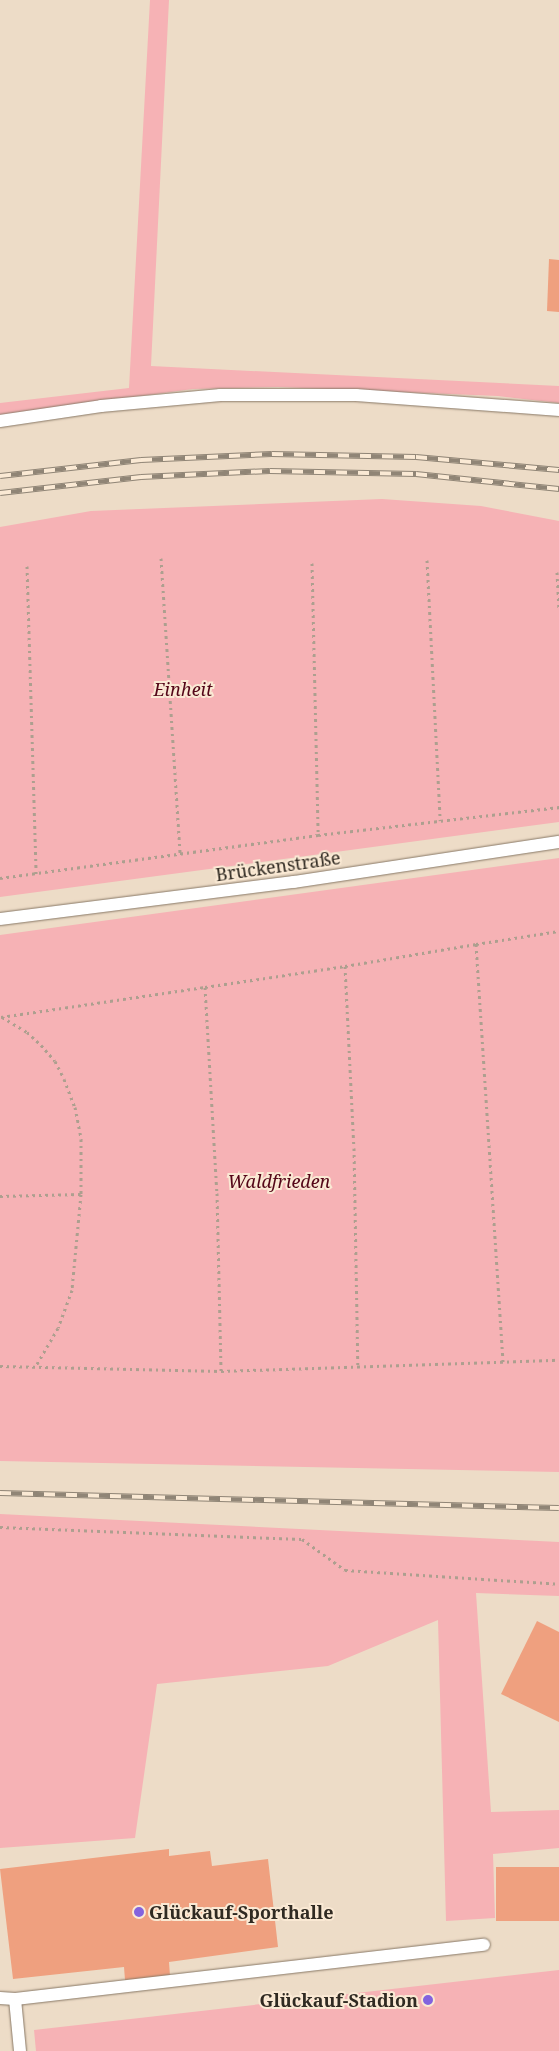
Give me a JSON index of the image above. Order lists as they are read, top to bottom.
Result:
{
  "streets": {
    "lane": ["Brückenstraße"]
  },
  "parks": ["Einheit", "Waldfrieden"],
  "places": ["Glückauf-Sporthalle", "Glückauf-Stadion"]
}
